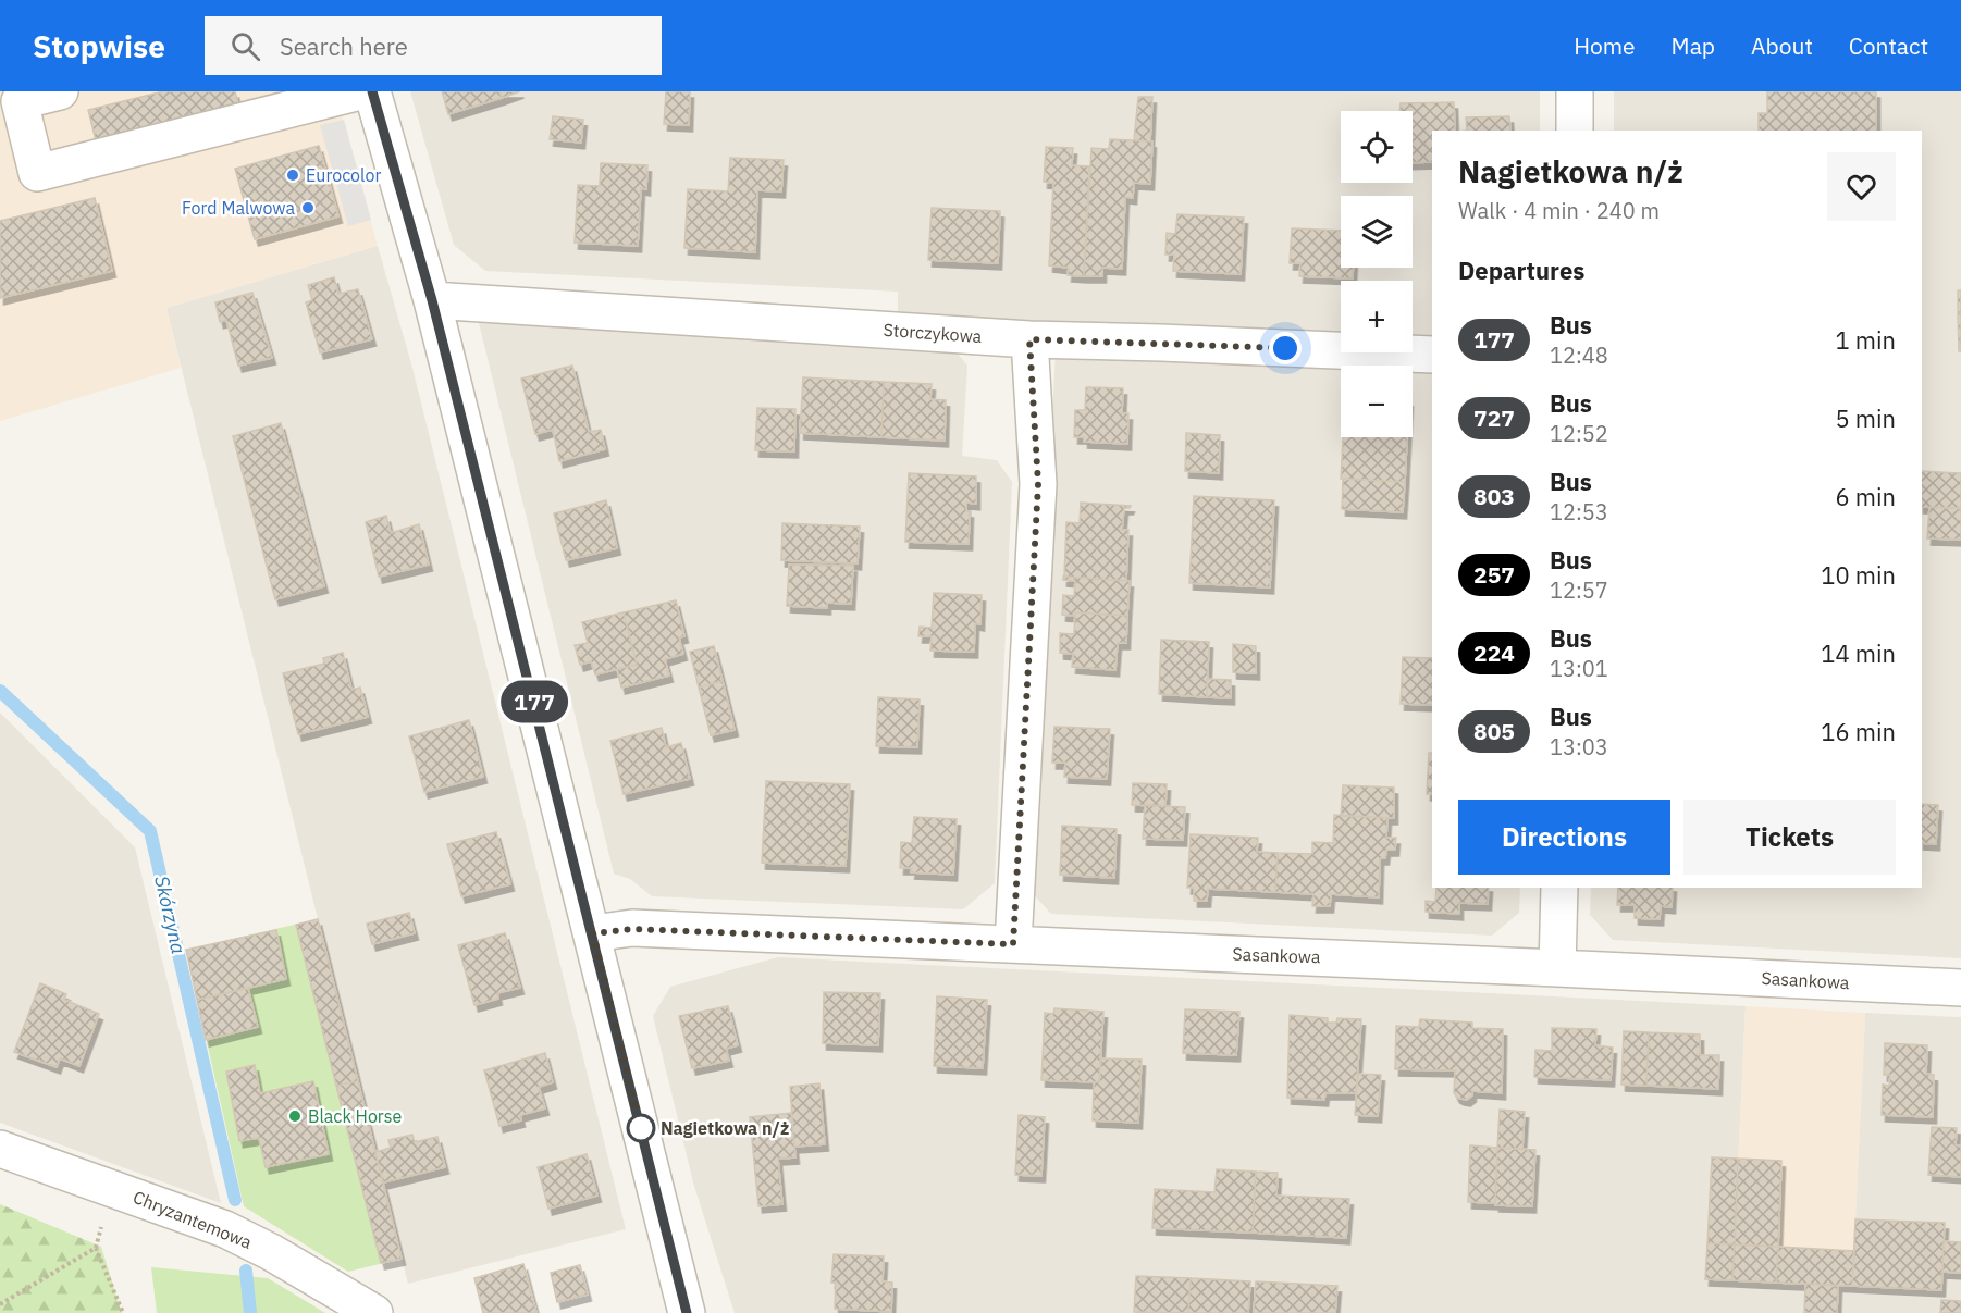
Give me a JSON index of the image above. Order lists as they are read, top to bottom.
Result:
{
  "streets": {
    "street": ["Storczykowa", "Sasankowa", "Chryzantemowa"]
  },
  "water": ["Skórzyna"],
  "places": [
    "Eurocolor",
    "Ford Malwowa",
    "Black Horse",
    "Nagietkowa n/ż"
  ],
  "lines": ["bus line 177"],
  "page": {
    "header": "Stopwise",
    "search": "Search here",
    "nav": [
      "Home",
      "Map",
      "About",
      "Contact"
    ],
    "on_map": "177",
    "map_buttons": ["+", "−"],
    "heading": [
      ["Nagietkowa n/ż", "Walk · 4 min · 240 m"],
      "Departures"
    ],
    "list": [
      {
        "mark": "177",
        "name": "Bus",
        "note": "12:48",
        "value": "1 min"
      },
      {
        "mark": "727",
        "name": "Bus",
        "note": "12:52",
        "value": "5 min"
      },
      {
        "mark": "803",
        "name": "Bus",
        "note": "12:53",
        "value": "6 min"
      },
      {
        "mark": "257",
        "name": "Bus",
        "note": "12:57",
        "value": "10 min"
      },
      {
        "mark": "224",
        "name": "Bus",
        "note": "13:01",
        "value": "14 min"
      },
      {
        "mark": "805",
        "name": "Bus",
        "note": "13:03",
        "value": "16 min"
      }
    ],
    "buttons": ["Directions", "Tickets"]
  }
}
